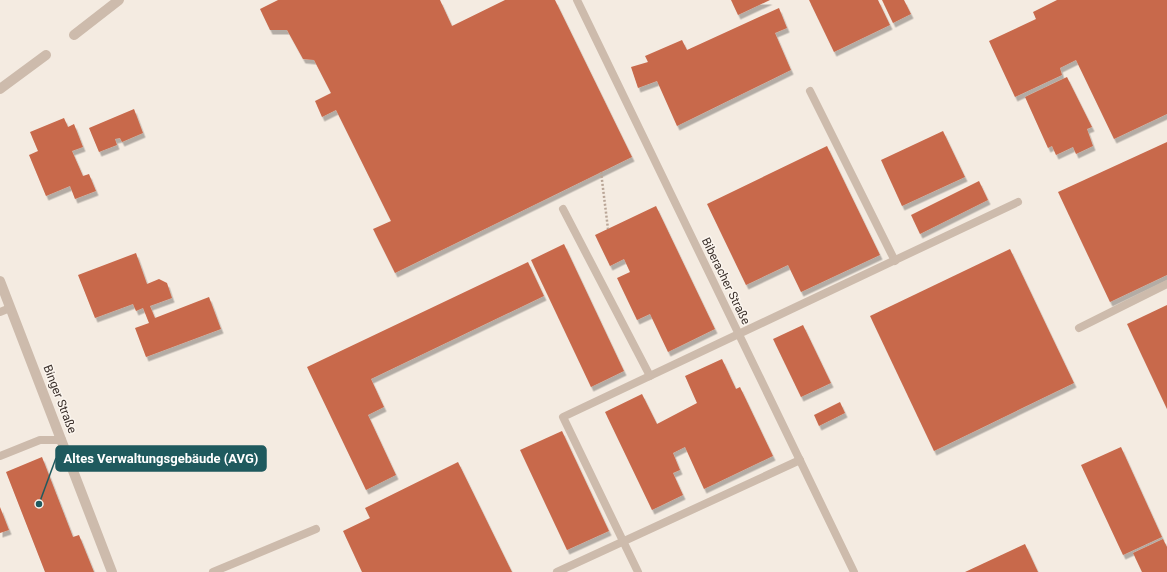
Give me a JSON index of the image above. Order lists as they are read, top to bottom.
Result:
{
  "streets": {
    "street": ["Binger Straße"],
    "lane": ["Biberacher Straße"]
  },
  "places": ["Altes Verwaltungsgebäude (AVG)"]
}
